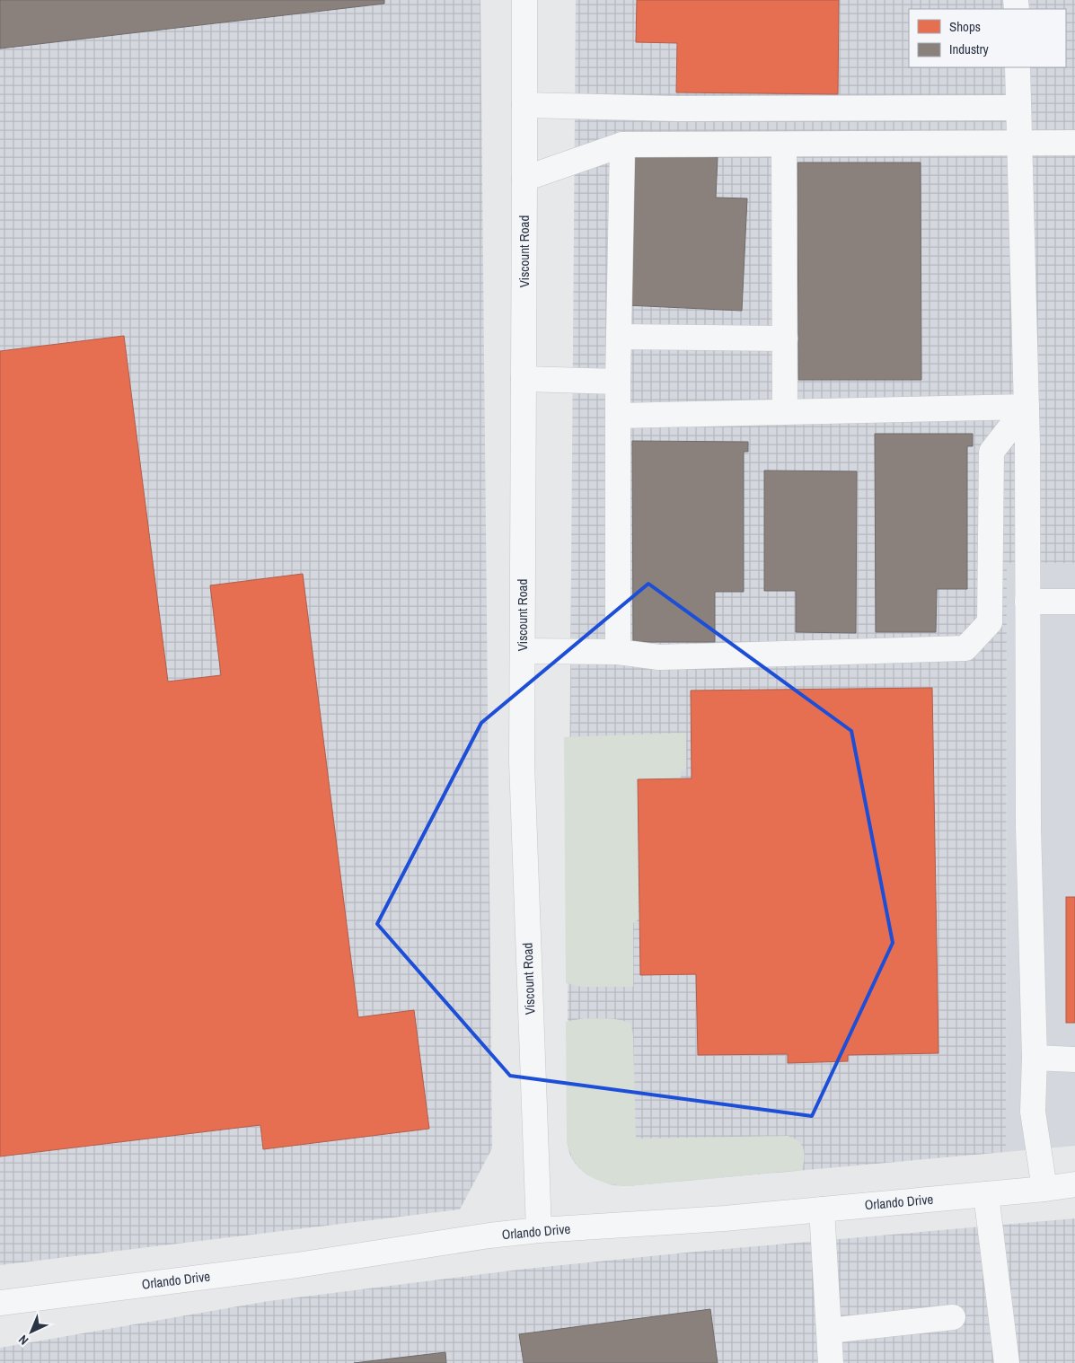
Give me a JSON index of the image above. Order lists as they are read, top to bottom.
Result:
{
  "streets": {
    "street": ["Viscount Road", "Orlando Drive"]
  },
  "crossings": [
    ["Viscount Road", "Orlando Drive"]
  ],
  "legend": ["Shops", "Industry"],
  "north": "bottom left"
}
